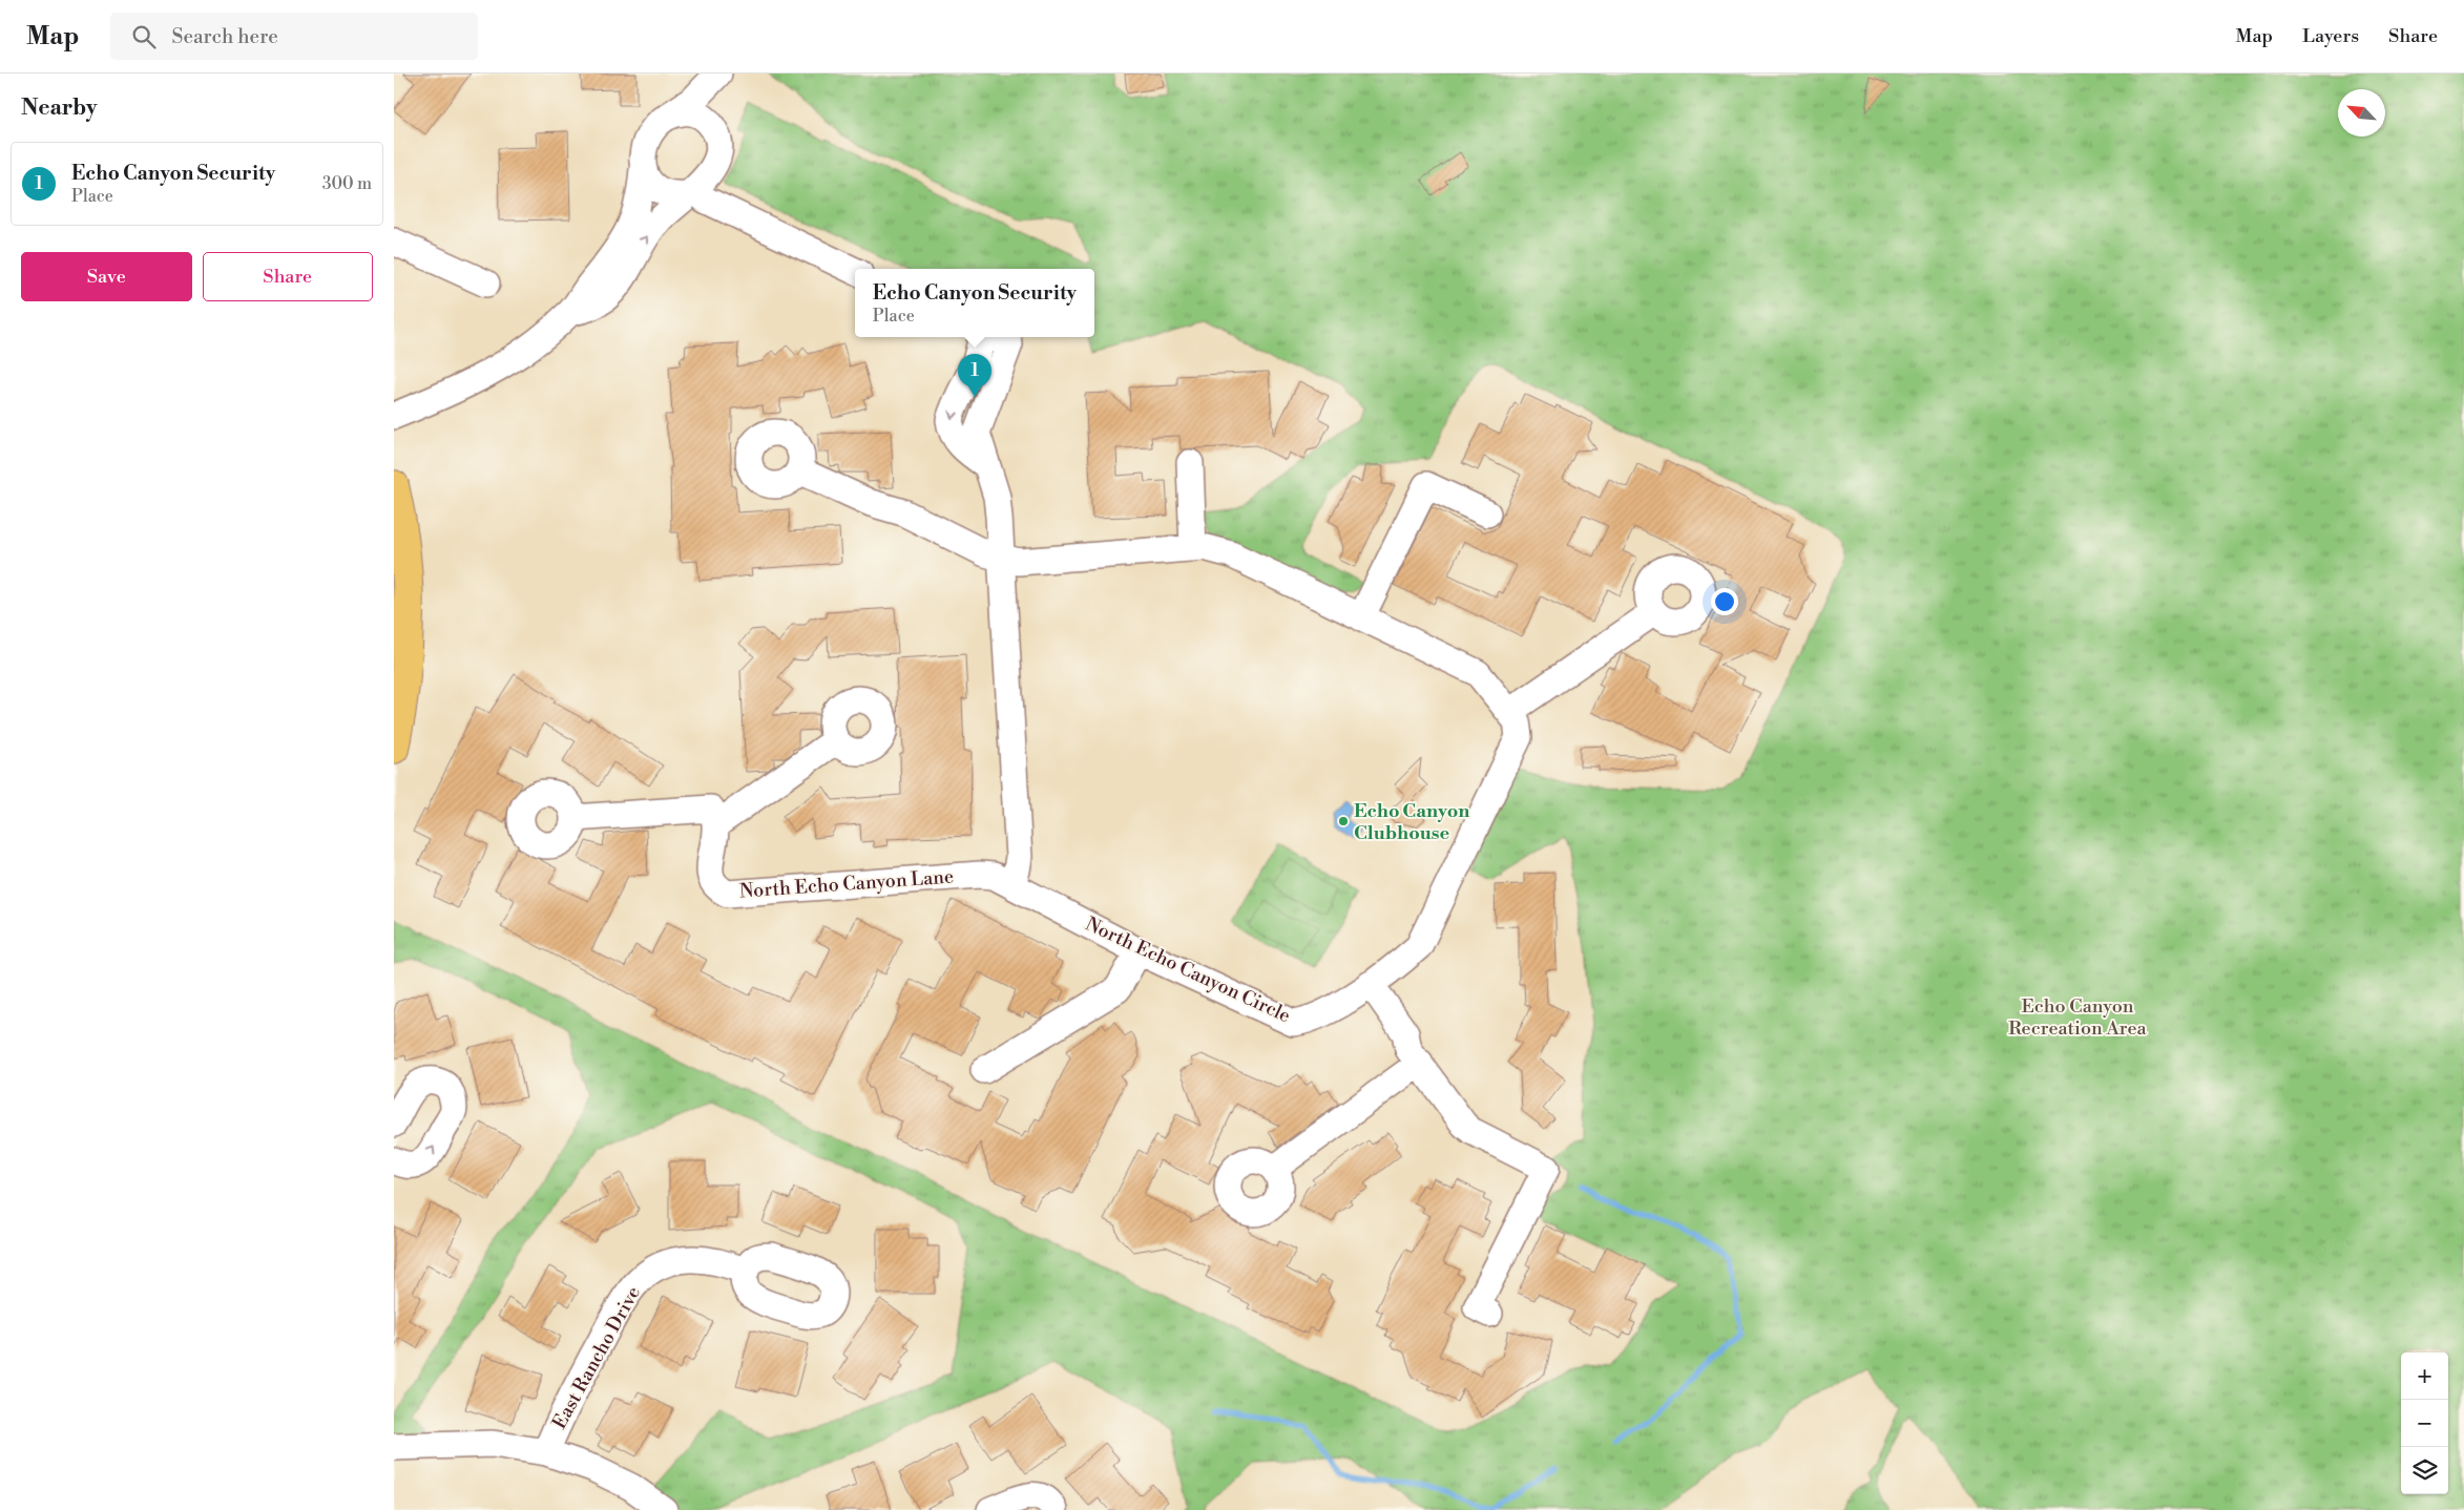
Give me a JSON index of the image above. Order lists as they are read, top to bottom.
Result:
{
  "streets": {
    "street": ["North Echo Canyon Lane", "North Echo Canyon Circle", "East Rancho Drive"]
  },
  "crossings": [
    ["North Echo Canyon Lane", "North Echo Canyon Circle"]
  ],
  "parks": ["Echo Canyon Recreation Area"],
  "places": ["Echo Canyon Clubhouse"],
  "north": "top left",
  "page": {
    "header": "Map",
    "search": "Search here",
    "nav": ["Map", "Layers", "Share"],
    "heading": "Nearby",
    "list": [
      {
        "mark": "1",
        "name": "Echo Canyon Security",
        "note": "Place",
        "value": "300 m"
      }
    ],
    "buttons": ["Save", "Share"],
    "popup": ["Echo Canyon Security", "Place"],
    "pins": "1",
    "map_buttons": ["+", "−"]
  }
}
